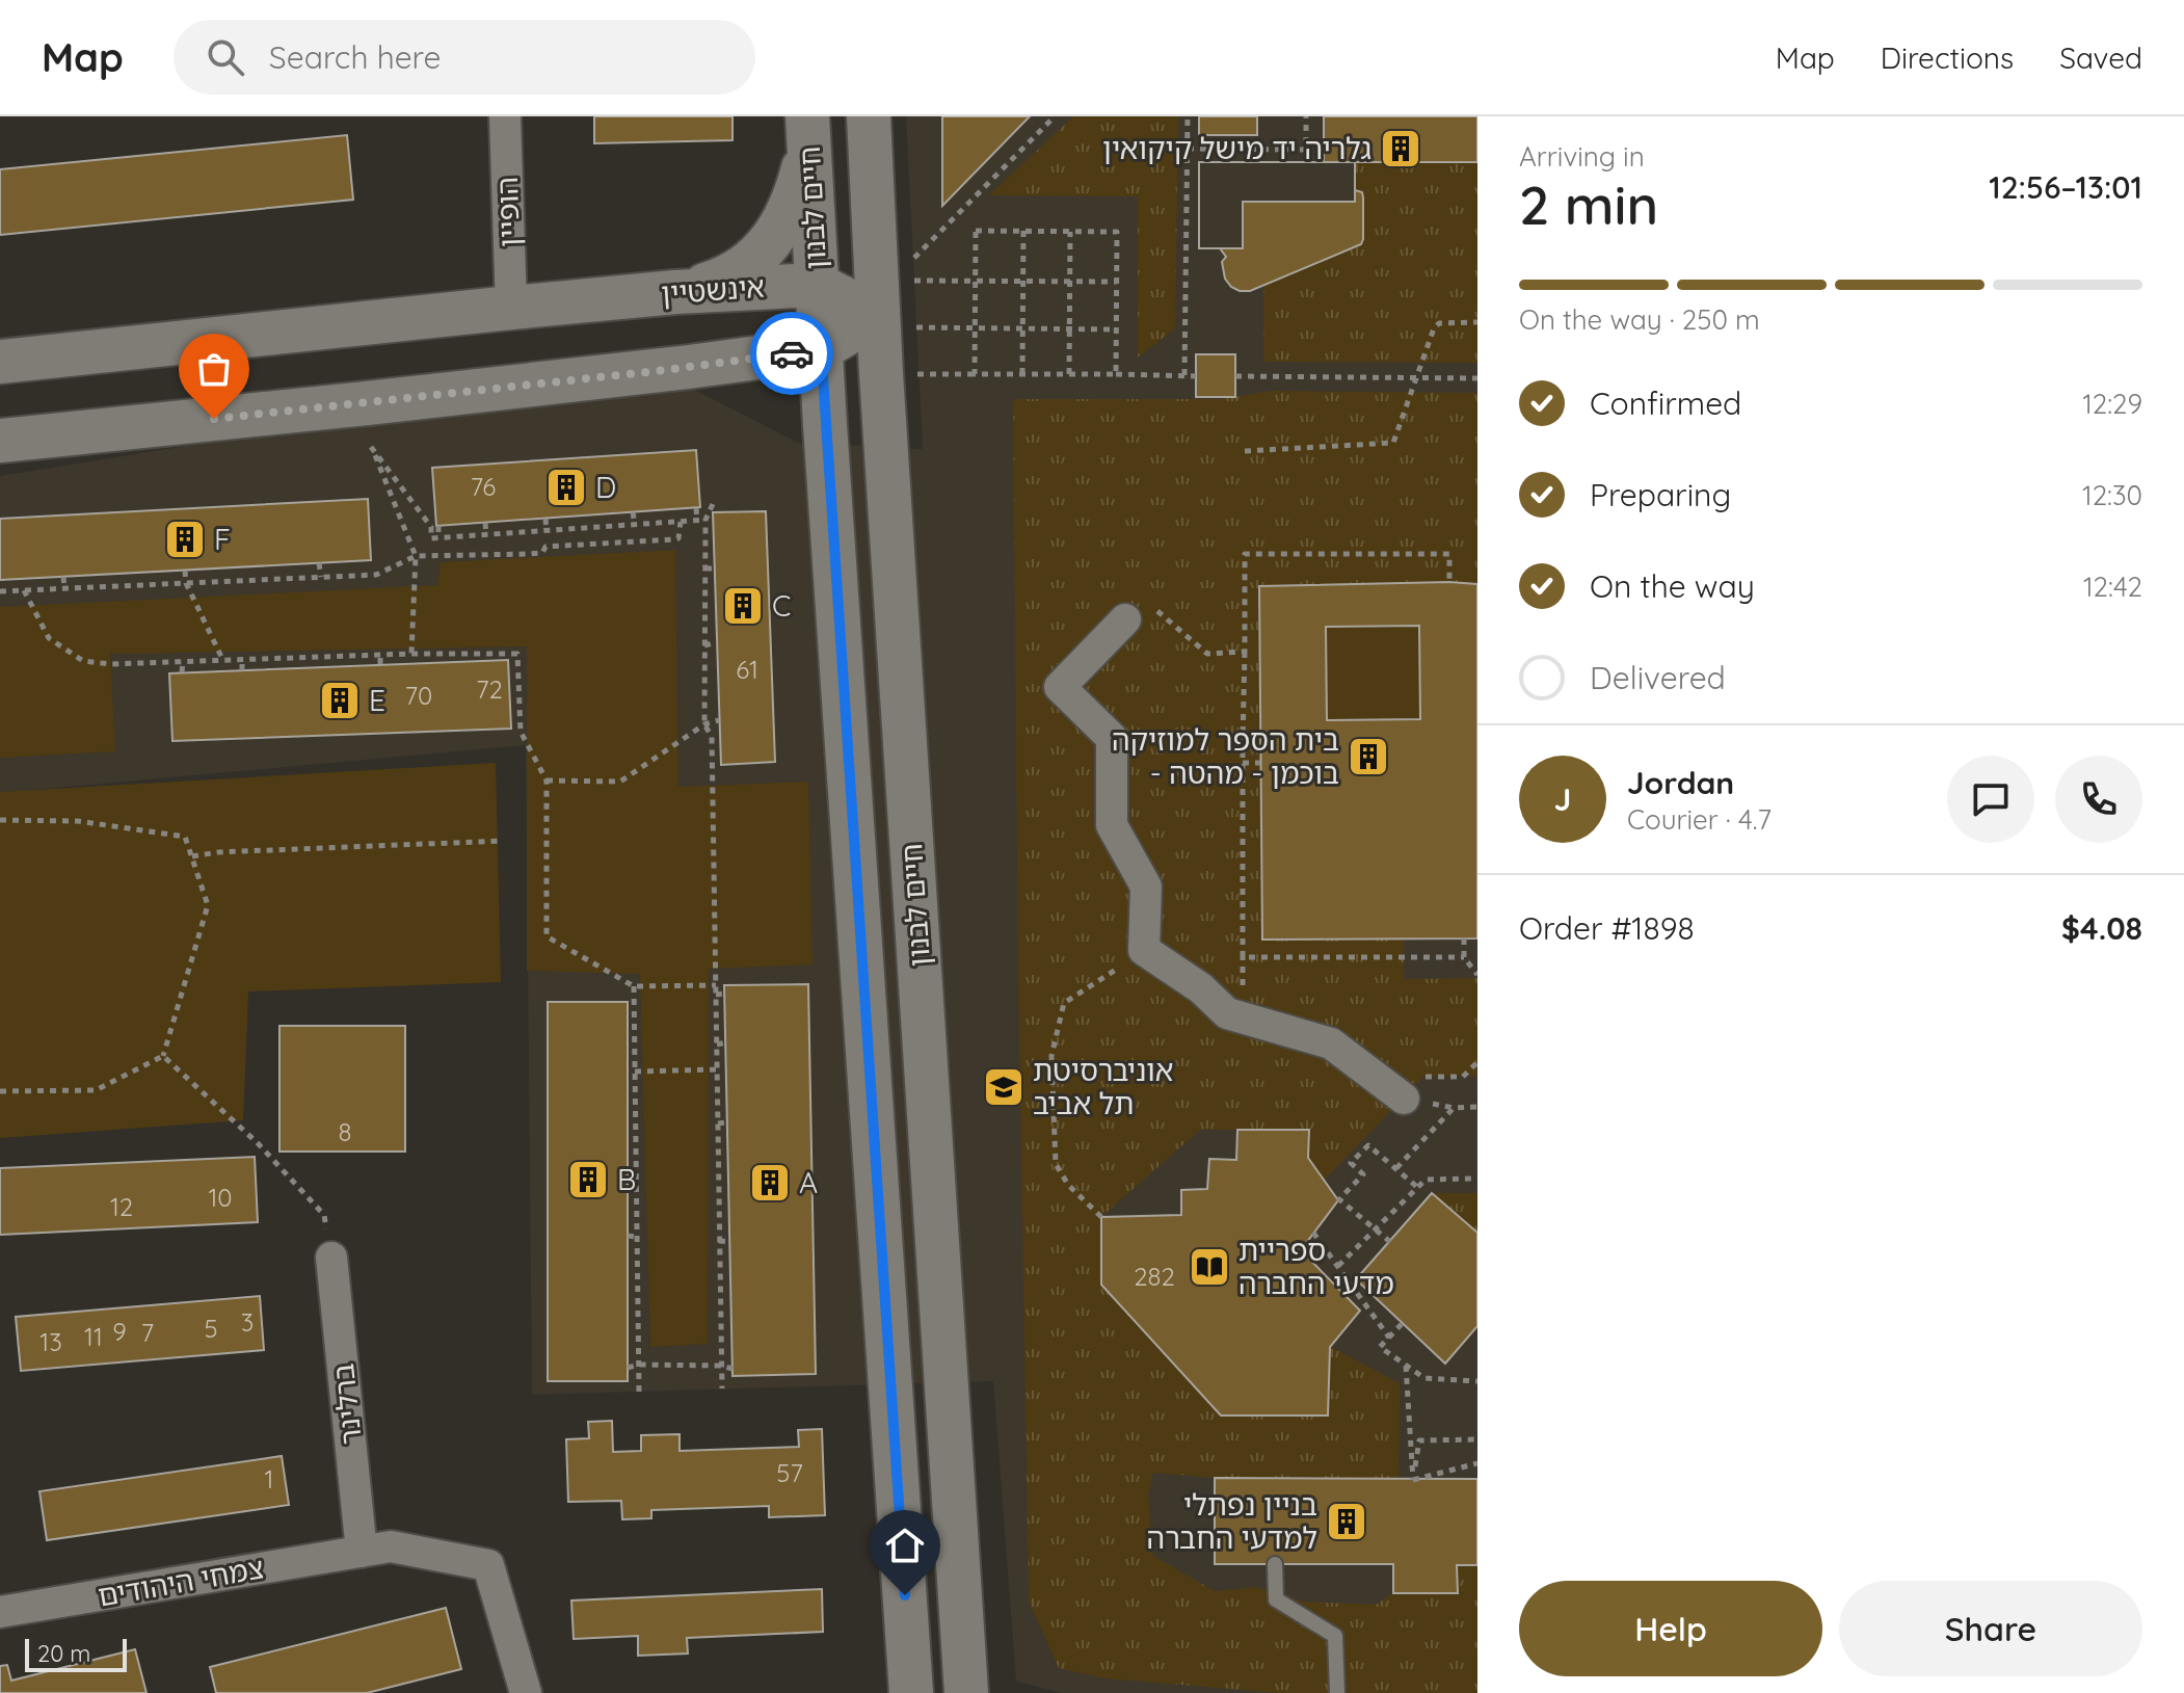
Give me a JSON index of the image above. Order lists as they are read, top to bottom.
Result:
{
  "streets": {
    "main road": ["חיים לבנון", "אינשטיין"],
    "street": ["הופיין", "ברלינר", "צמחי היהודים"]
  },
  "crossings": [
    ["חיים לבנון", "אינשטיין"],
    ["הופיין", "אינשטיין"],
    ["ברלינר", "צמחי היהודים"]
  ],
  "places": {
    "building": [
      "גלריה יד מישל קיקואין",
      "D",
      "F",
      "C",
      "E",
      "בית הספר למוזיקה - בוכמן - מהטה",
      "B",
      "A",
      "בניין נפתלי למדעי החברה"
    ],
    "school or university": ["אוניברסיטת תל אביב"],
    "library": ["ספריית מדעי החברה"]
  },
  "house_numbers": [
    "76",
    "61",
    "72",
    "70",
    "8",
    "10",
    "12",
    "282",
    "3",
    "5",
    "9",
    "7",
    "11",
    "13",
    "57",
    "1"
  ],
  "scale_bar": "20 m",
  "page": {
    "header": "Map",
    "search": "Search here",
    "nav": ["Map", "Directions", "Saved"],
    "heading": ["2 min", "Arriving in", "12:56–13:01"],
    "panel": [
      "Jordan",
      "Courier · 4.7",
      "Order #1898",
      "$4.08"
    ],
    "bar": "On the way · 250 m",
    "list": [
      ["Confirmed", "12:29"],
      ["Preparing", "12:30"],
      ["On the way", "12:42"],
      "Delivered"
    ],
    "round": "J",
    "buttons": ["Help", "Share"],
    "scale": "20 m"
  }
}
